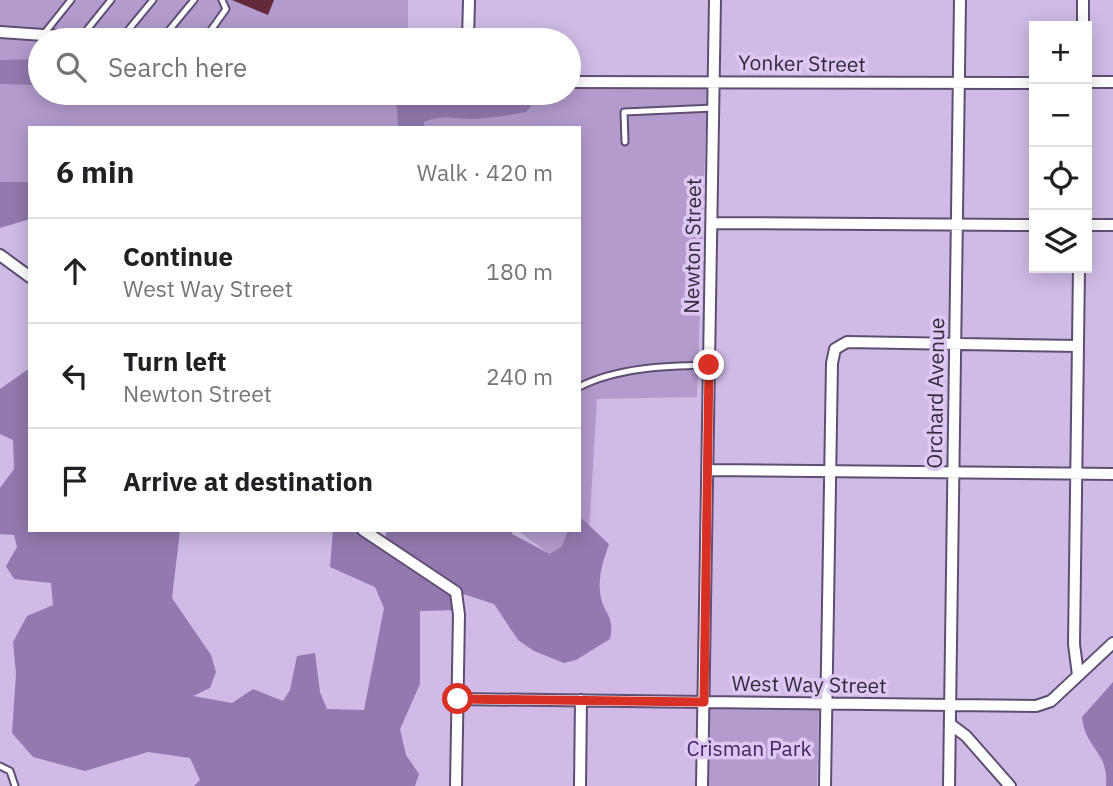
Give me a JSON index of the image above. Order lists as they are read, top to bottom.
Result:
{
  "streets": {
    "street": [
      "Yonker Street",
      "Newton Street",
      "Orchard Avenue",
      "West Way Street"
    ]
  },
  "crossings": [
    ["Yonker Street", "Newton Street"],
    ["Yonker Street", "Orchard Avenue"],
    ["Newton Street", "West Way Street"],
    ["Orchard Avenue", "West Way Street"]
  ],
  "parks": ["Crisman Park"],
  "page": {
    "map_buttons": ["+", "−"],
    "search": "Search here",
    "heading": ["6 min", "Walk · 420 m"],
    "list": [
      ["Continue", "West Way Street", "180 m"],
      ["Turn left", "Newton Street", "240 m"],
      "Arrive at destination"
    ]
  }
}
